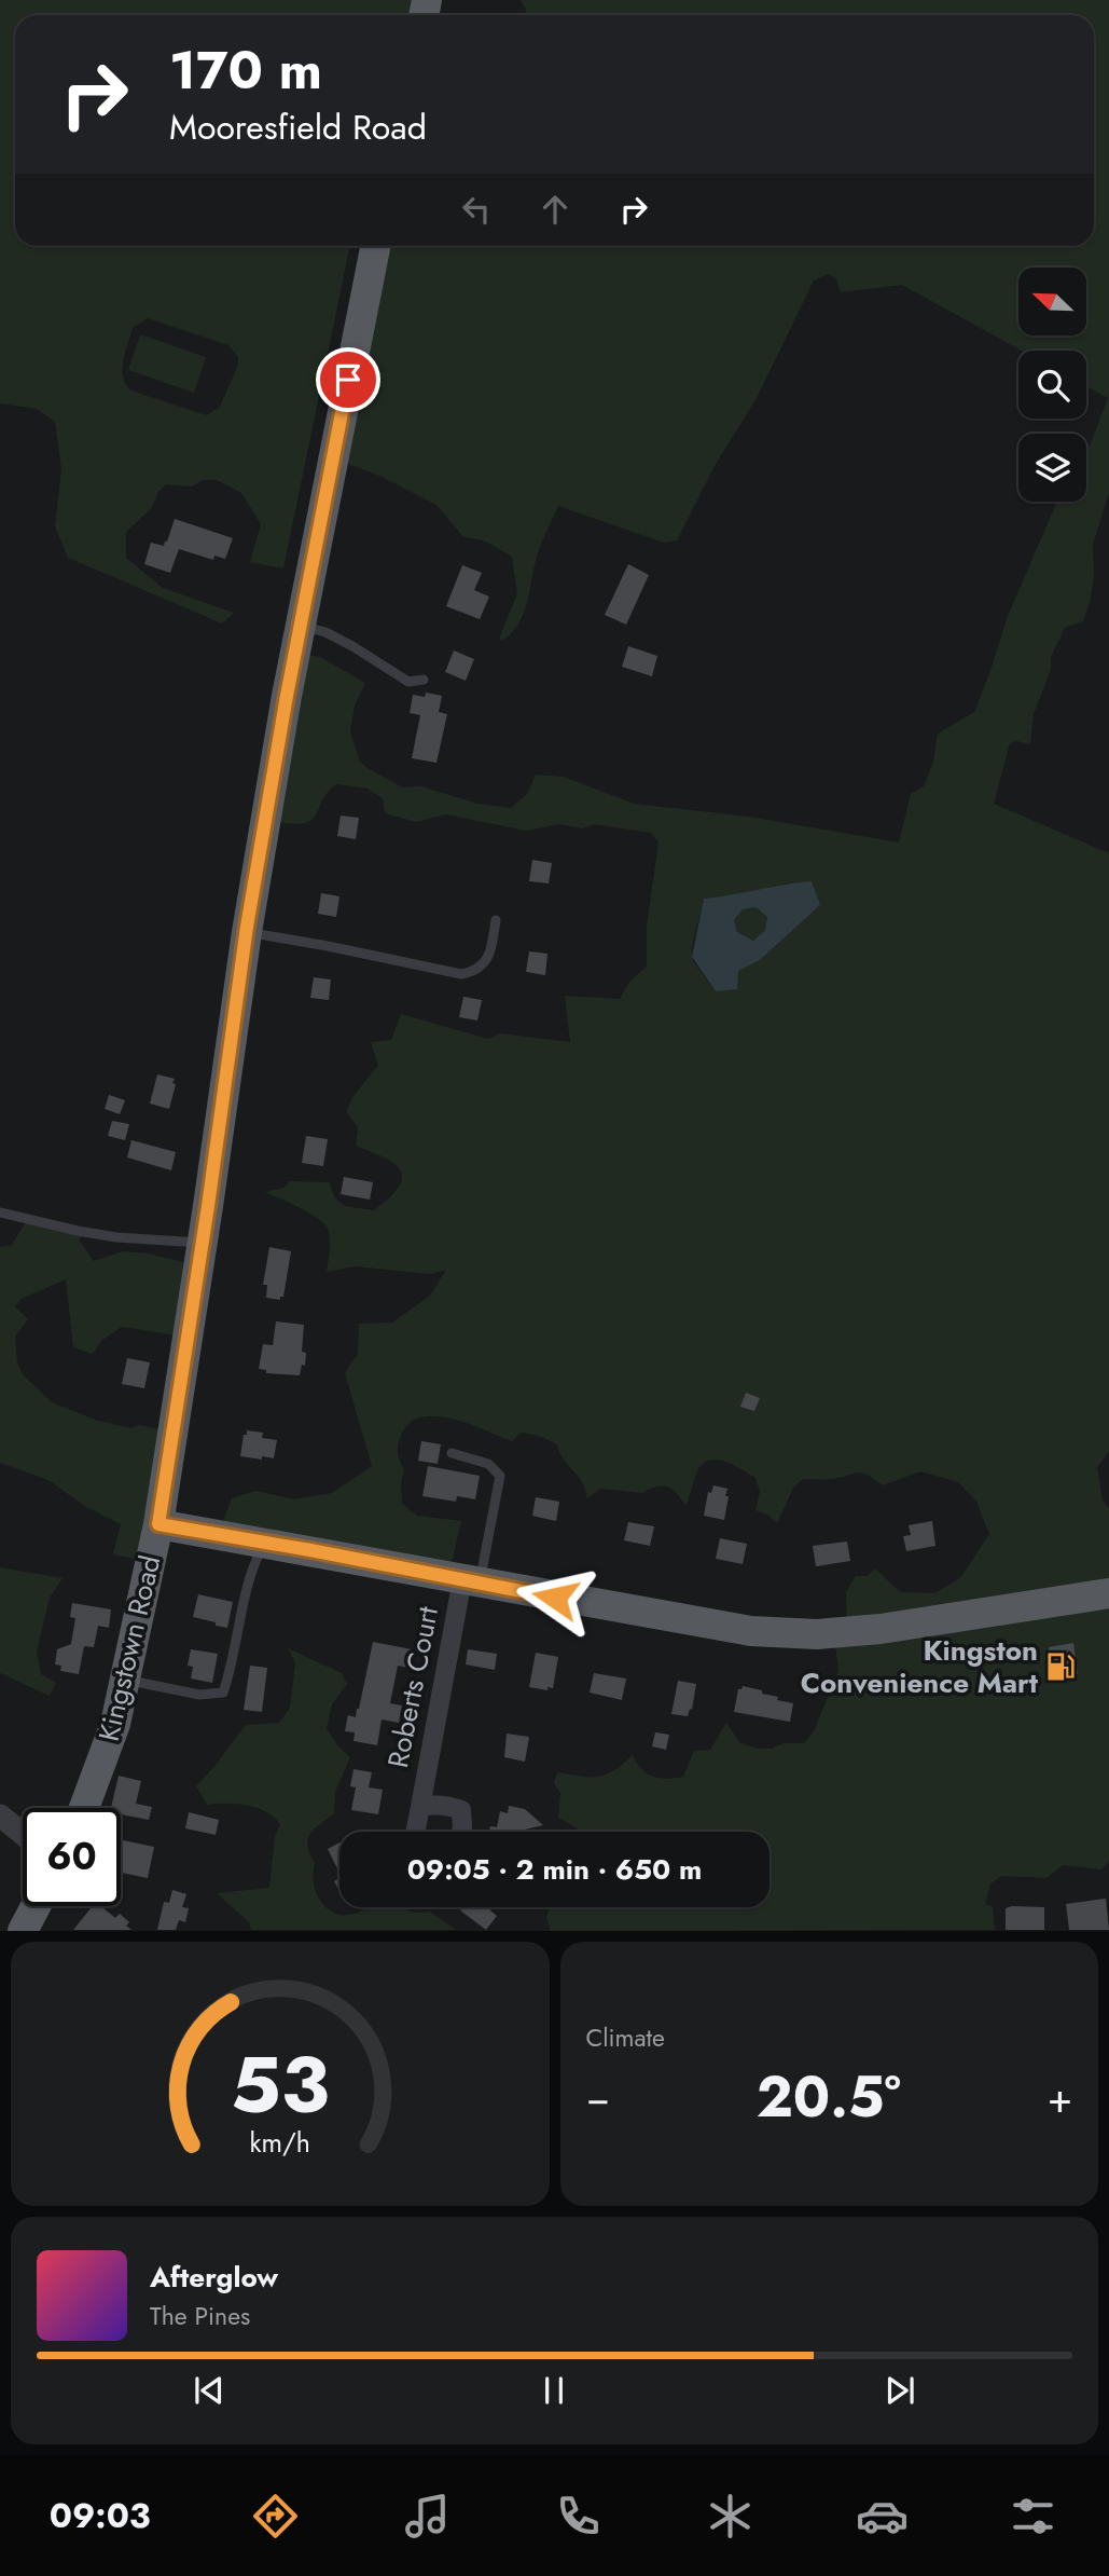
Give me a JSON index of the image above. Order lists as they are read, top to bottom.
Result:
{
  "streets": {
    "main road": ["Kingstown Road"],
    "street": ["Roberts Court"]
  },
  "crossings": [
    ["Kingstown Road", "Roberts Court"]
  ],
  "places": {
    "fuel station": ["Kingston Convenience Mart"]
  },
  "north": "top left",
  "page": {
    "turn": ["170 m", "Mooresfield Road"],
    "limit": "60",
    "trip": "09:05 · 2 min · 650 m",
    "tile": "Climate",
    "heat": ["−", "20.5°", "+"],
    "song": ["Afterglow", "The Pines"],
    "tabs": "09:03",
    "gauge": ["53", "km/h"]
  }
}
